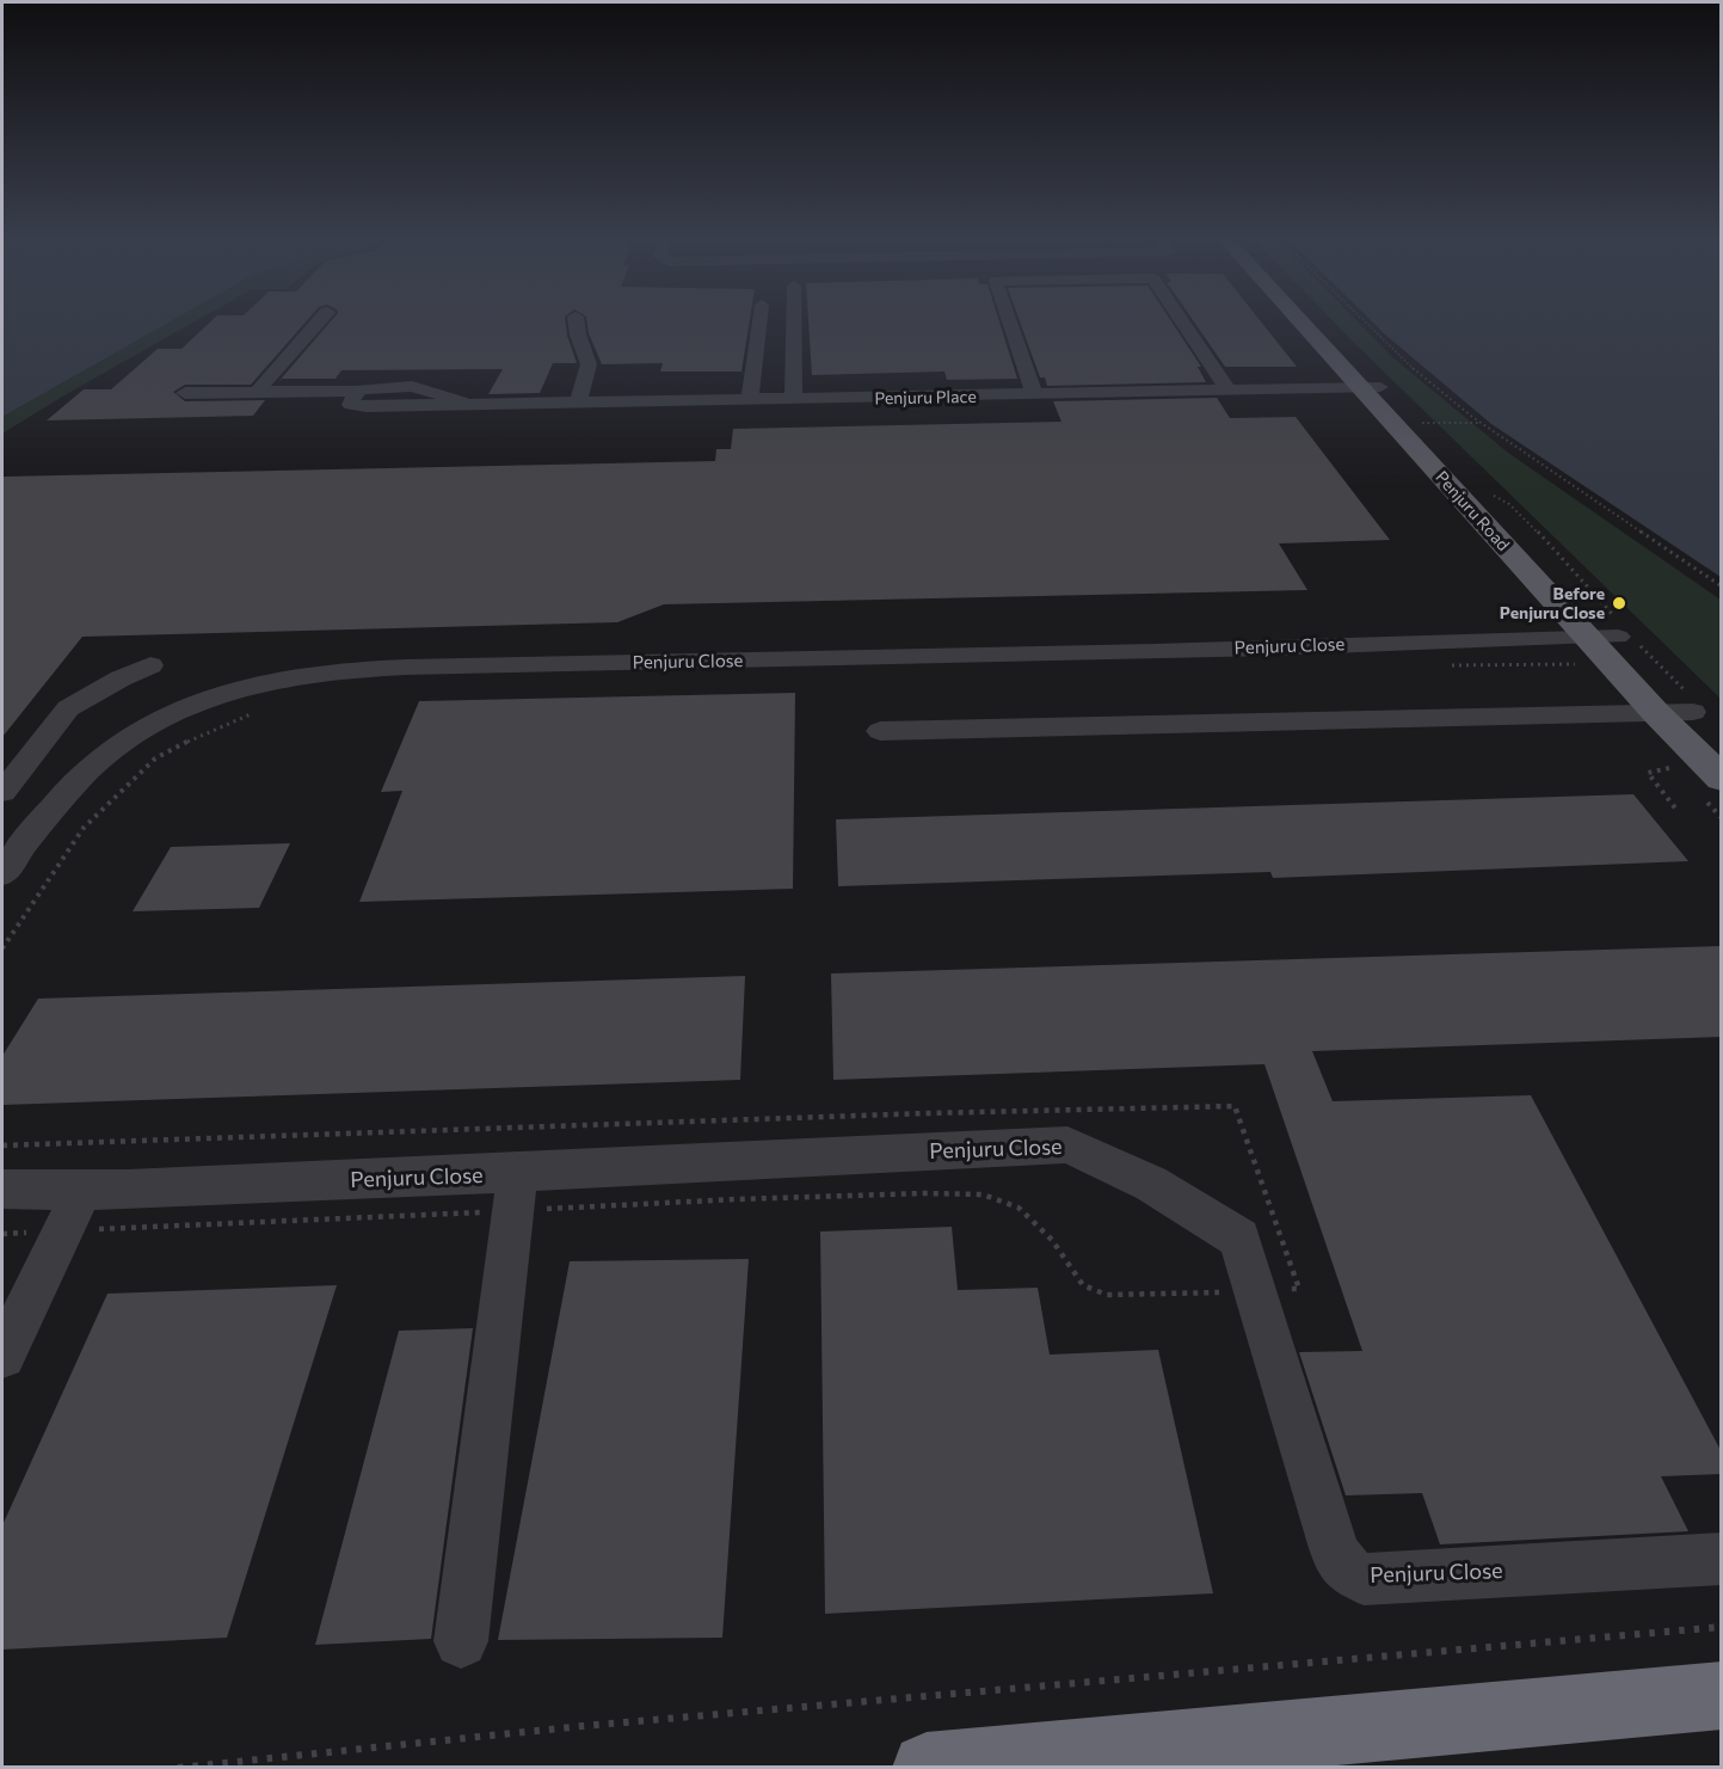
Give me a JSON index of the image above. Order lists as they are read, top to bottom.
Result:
{
  "streets": {
    "main road": ["Penjuru Road"],
    "street": ["Penjuru Place", "Penjuru Close"]
  },
  "crossings": [
    ["Penjuru Place", "Penjuru Road"],
    ["Penjuru Road", "Penjuru Close"]
  ],
  "places": ["Before Penjuru Close"]
}
